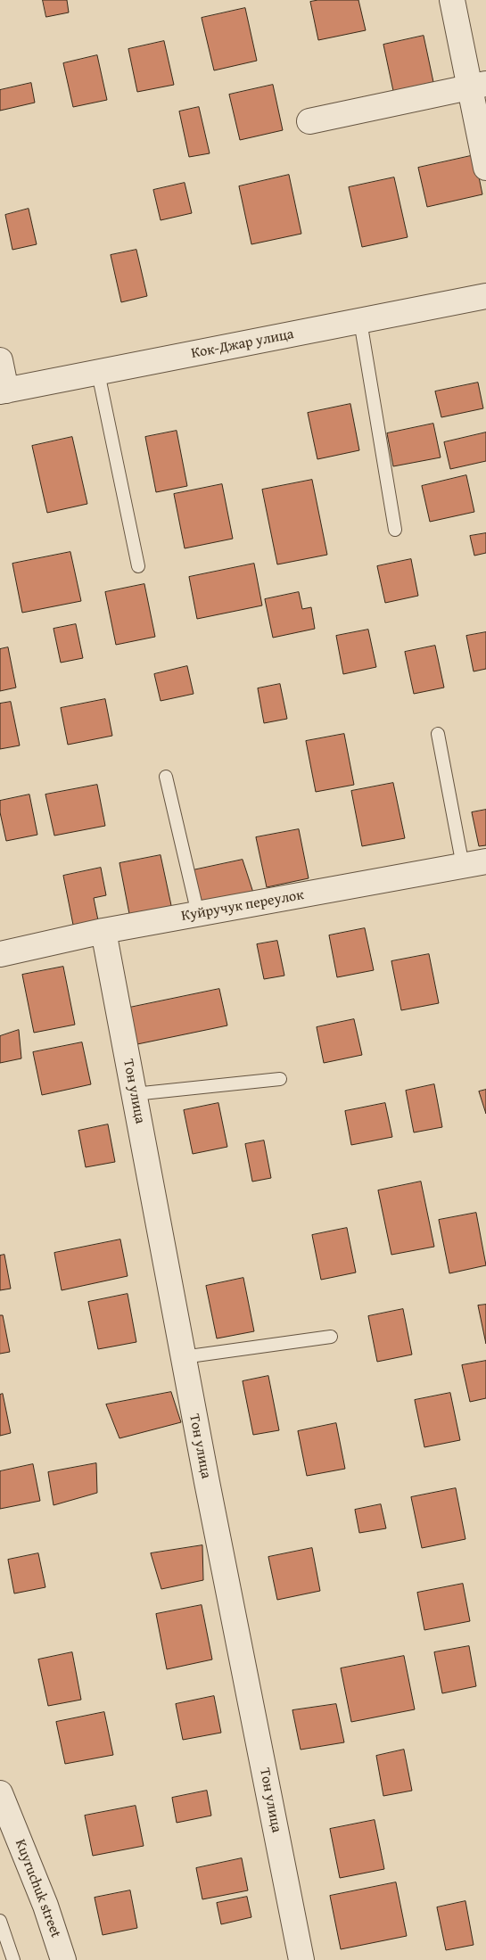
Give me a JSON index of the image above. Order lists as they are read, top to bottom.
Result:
{
  "streets": {
    "street": [
      "Кок-Джар улица",
      "Куйручук переулок",
      "Тон улица",
      "Kuyruchuk street"
    ]
  },
  "crossings": [
    ["Куйручук переулок", "Тон улица"]
  ]
}
